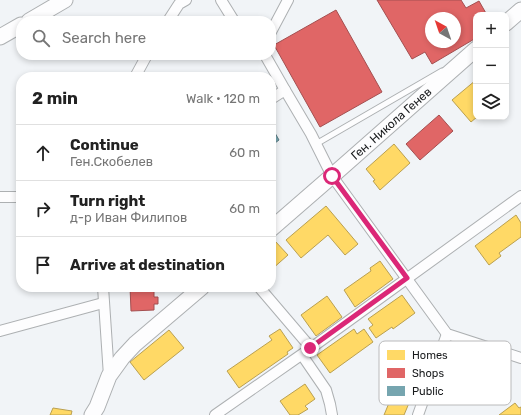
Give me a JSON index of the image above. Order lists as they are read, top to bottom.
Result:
{
  "streets": {
    "street": ["Ген. Никола Генев"]
  },
  "legend": ["Homes", "Shops", "Public"],
  "north": "top left",
  "page": {
    "map_buttons": ["+", "−"],
    "search": "Search here",
    "heading": ["2 min", "Walk · 120 m"],
    "list": [
      ["Continue", "Ген.Скобелев", "60 m"],
      ["Turn right", "д-р Иван Филипов", "60 m"],
      "Arrive at destination"
    ]
  }
}
